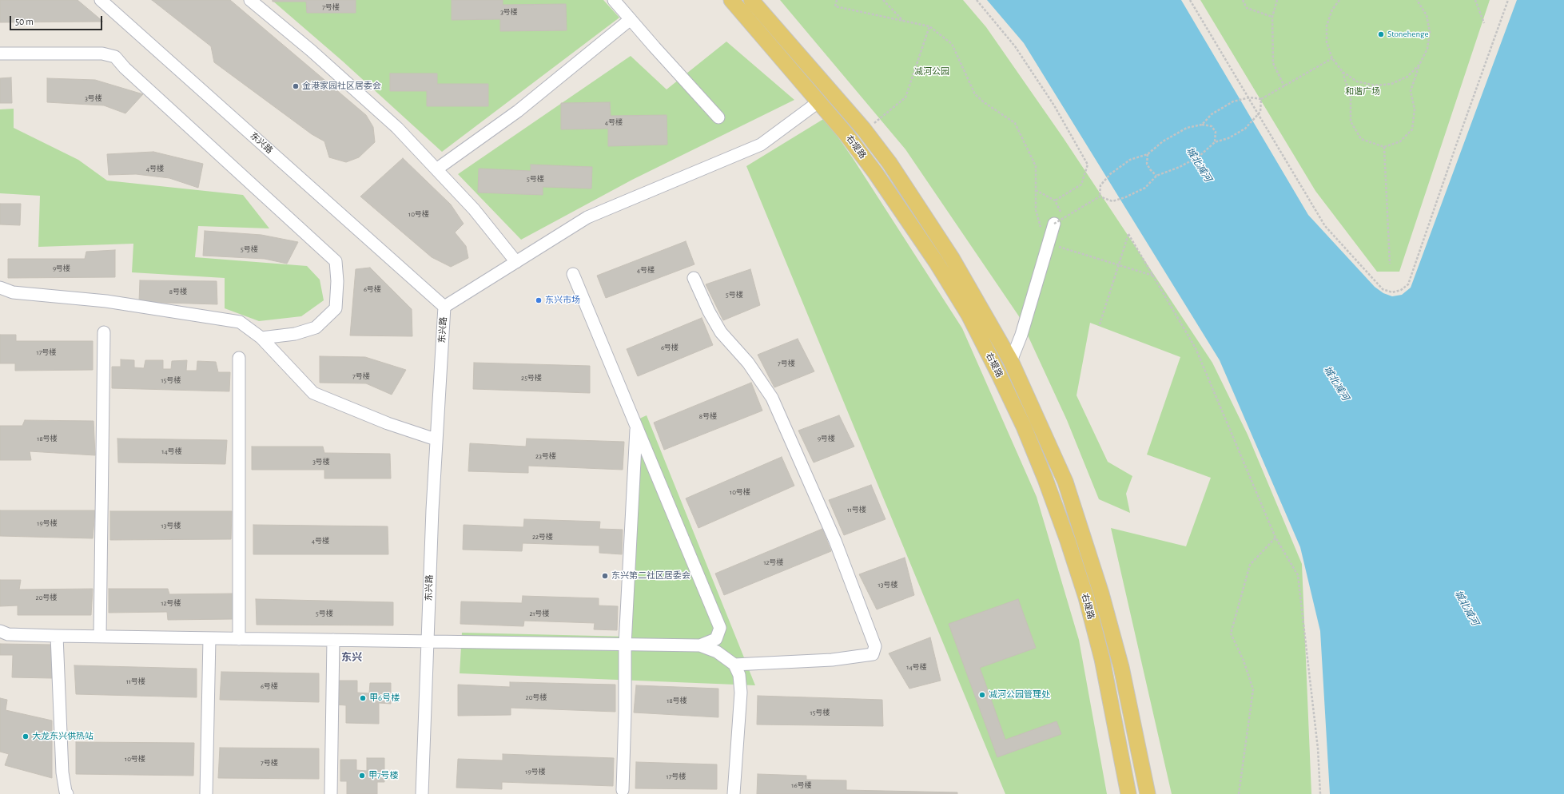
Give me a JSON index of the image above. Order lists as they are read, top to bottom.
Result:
{
  "streets": {
    "main road": ["右堤路"],
    "street": ["东兴路"]
  },
  "districts": ["东兴"],
  "water": ["城北减河"],
  "parks": ["减河公园", "和谐广场"],
  "places": [
    "Stonehenge",
    "金港家园社区居委会",
    "东兴市场",
    "东兴第二社区居委会",
    "减河公园管理处",
    "甲6号楼",
    "大龙东兴供热站",
    "甲7号楼"
  ],
  "house_numbers": [
    "7号楼",
    "3号楼",
    "3号楼",
    "4号楼",
    "4号楼",
    "5号楼",
    "10号楼",
    "5号楼",
    "9号楼",
    "4号楼",
    "6号楼",
    "8号楼",
    "5号楼",
    "6号楼",
    "17号楼",
    "7号楼",
    "7号楼",
    "25号楼",
    "15号楼",
    "8号楼",
    "18号楼",
    "9号楼",
    "14号楼",
    "23号楼",
    "3号楼",
    "10号楼",
    "11号楼",
    "19号楼",
    "13号楼",
    "22号楼",
    "4号楼",
    "12号楼",
    "13号楼",
    "20号楼",
    "12号楼",
    "5号楼",
    "21号楼",
    "14号楼",
    "11号楼",
    "6号楼",
    "20号楼",
    "18号楼",
    "15号楼",
    "10号楼",
    "7号楼",
    "19号楼",
    "17号楼",
    "16号楼"
  ],
  "scale_bar": "50 m"
}
